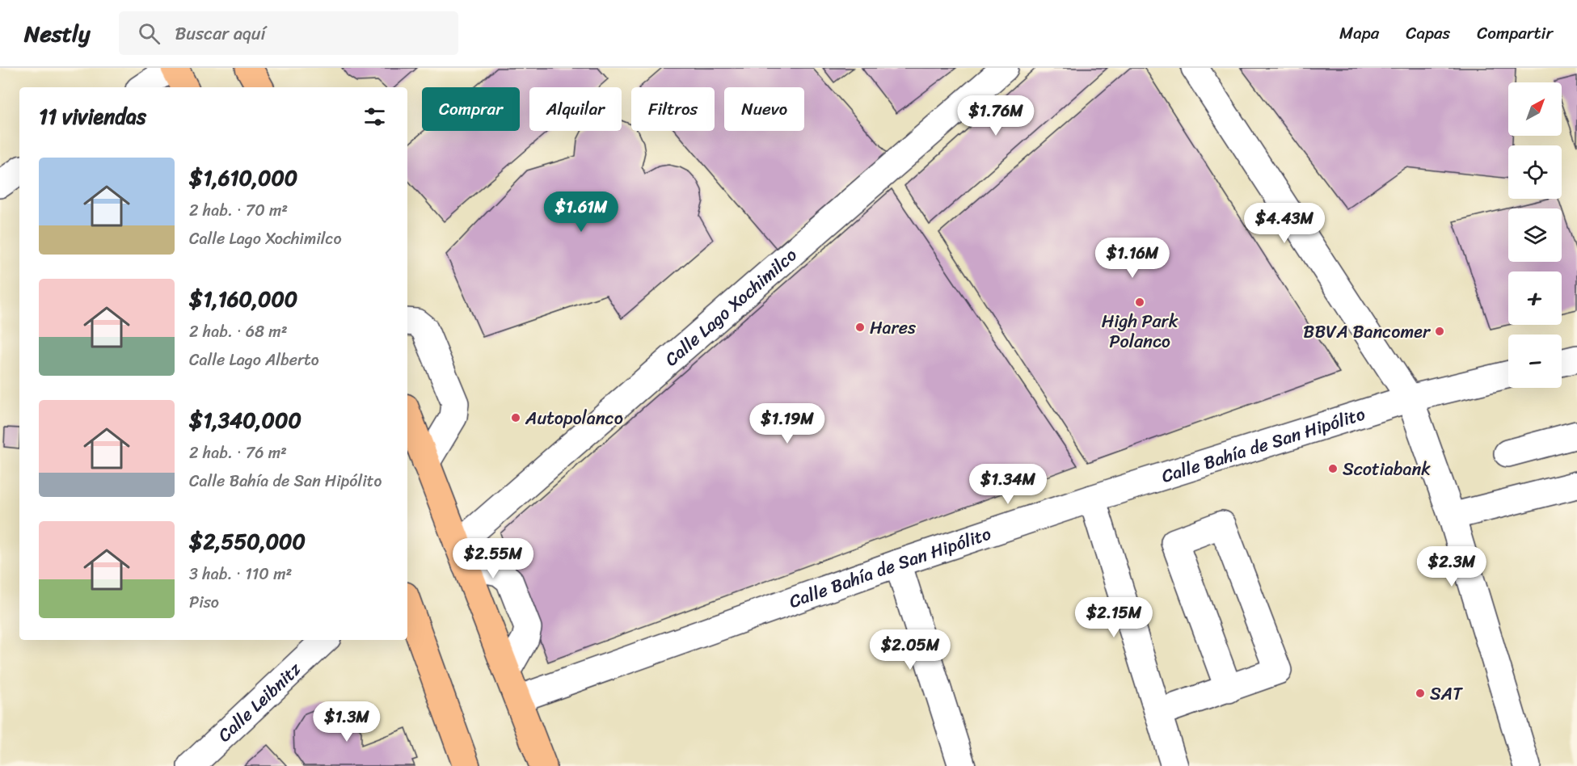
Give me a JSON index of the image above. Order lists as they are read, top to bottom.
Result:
{
  "streets": {
    "street": ["Calle Lago Xochimilco", "Calle Bahía de San Hipólito", "Calle Leibnitz"]
  },
  "places": [
    "High Park Polanco",
    "Hares",
    "BBVA Bancomer",
    "Autopolanco",
    "Scotiabank",
    "SAT"
  ],
  "north": "top right",
  "page": {
    "header": "Nestly",
    "search": "Buscar aquí",
    "nav": ["Mapa", "Capas", "Compartir"],
    "map_buttons": ["+", "−"],
    "chip": [
      "Comprar",
      "Alquilar",
      "Filtros",
      "Nuevo"
    ],
    "heading": "11 viviendas",
    "price": [
      "$1.76M",
      "$1.61M",
      "$4.43M",
      "$1.16M",
      "$1.19M",
      "$1.34M",
      "$2.55M",
      "$2.3M",
      "$2.15M",
      "$2.05M",
      "$1.3M"
    ],
    "list": [
      {
        "name": "$1,610,000",
        "note": "2 hab. · 70 m² · Calle Lago Xochimilco"
      },
      {
        "name": "$1,160,000",
        "note": "2 hab. · 68 m² · Calle Lago Alberto"
      },
      {
        "name": "$1,340,000",
        "note": "2 hab. · 76 m² · Calle Bahía de San Hipólito"
      },
      {
        "name": "$2,550,000",
        "note": "3 hab. · 110 m² · Piso"
      }
    ]
  }
}
